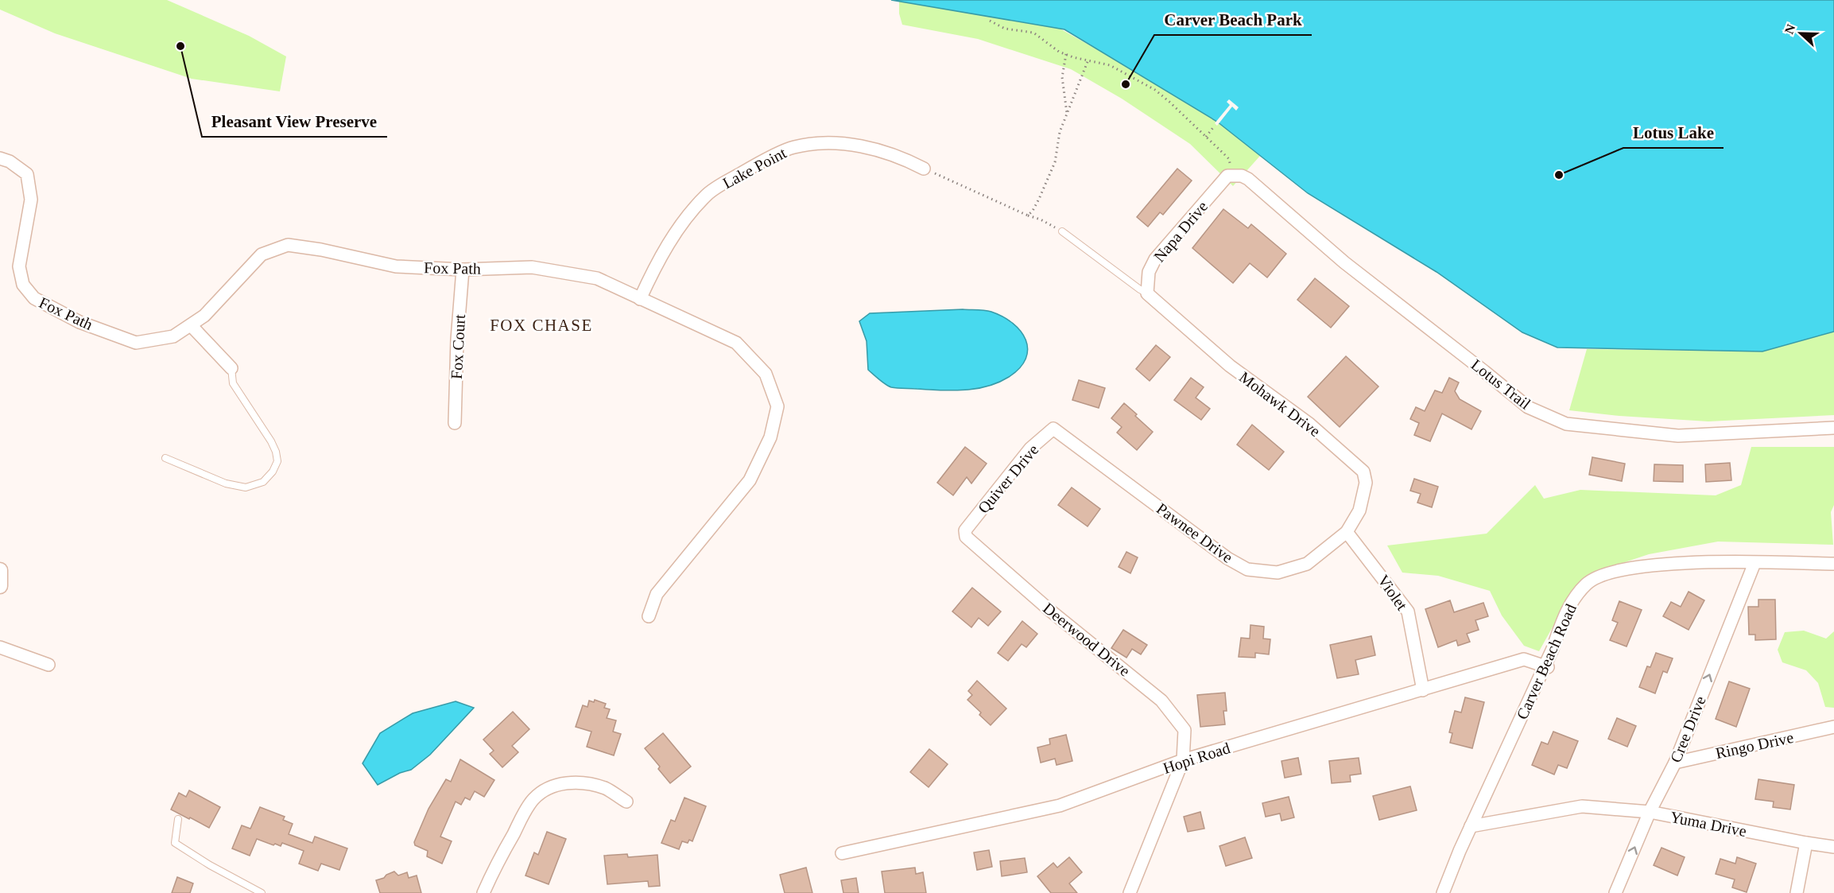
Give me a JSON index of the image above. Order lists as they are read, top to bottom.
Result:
{
  "streets": {
    "street": [
      "Lake Point",
      "Napa Drive",
      "Fox Path",
      "Fox Court",
      "Lotus Trail",
      "Mohawk Drive",
      "Quiver Drive",
      "Pawnee Drive",
      "Violet",
      "Deerwood Drive",
      "Carver Beach Road",
      "Cree Drive",
      "Ringo Drive",
      "Hopi Road",
      "Yuma Drive"
    ]
  },
  "crossings": [
    ["Lake Point", "Fox Path"],
    ["Napa Drive", "Lotus Trail"],
    ["Napa Drive", "Mohawk Drive"],
    ["Fox Path", "Fox Court"],
    ["Mohawk Drive", "Pawnee Drive"],
    ["Mohawk Drive", "Violet"],
    ["Quiver Drive", "Pawnee Drive"],
    ["Quiver Drive", "Deerwood Drive"],
    ["Pawnee Drive", "Violet"],
    ["Violet", "Hopi Road"],
    ["Deerwood Drive", "Hopi Road"],
    ["Carver Beach Road", "Cree Drive"],
    ["Carver Beach Road", "Hopi Road"],
    ["Carver Beach Road", "Yuma Drive"],
    ["Cree Drive", "Ringo Drive"],
    ["Cree Drive", "Yuma Drive"]
  ],
  "one_way": ["Cree Drive"],
  "districts": ["FOX CHASE"],
  "places": ["Pleasant View Preserve", "Carver Beach Park", "Lotus Lake"],
  "north": "left"
}
